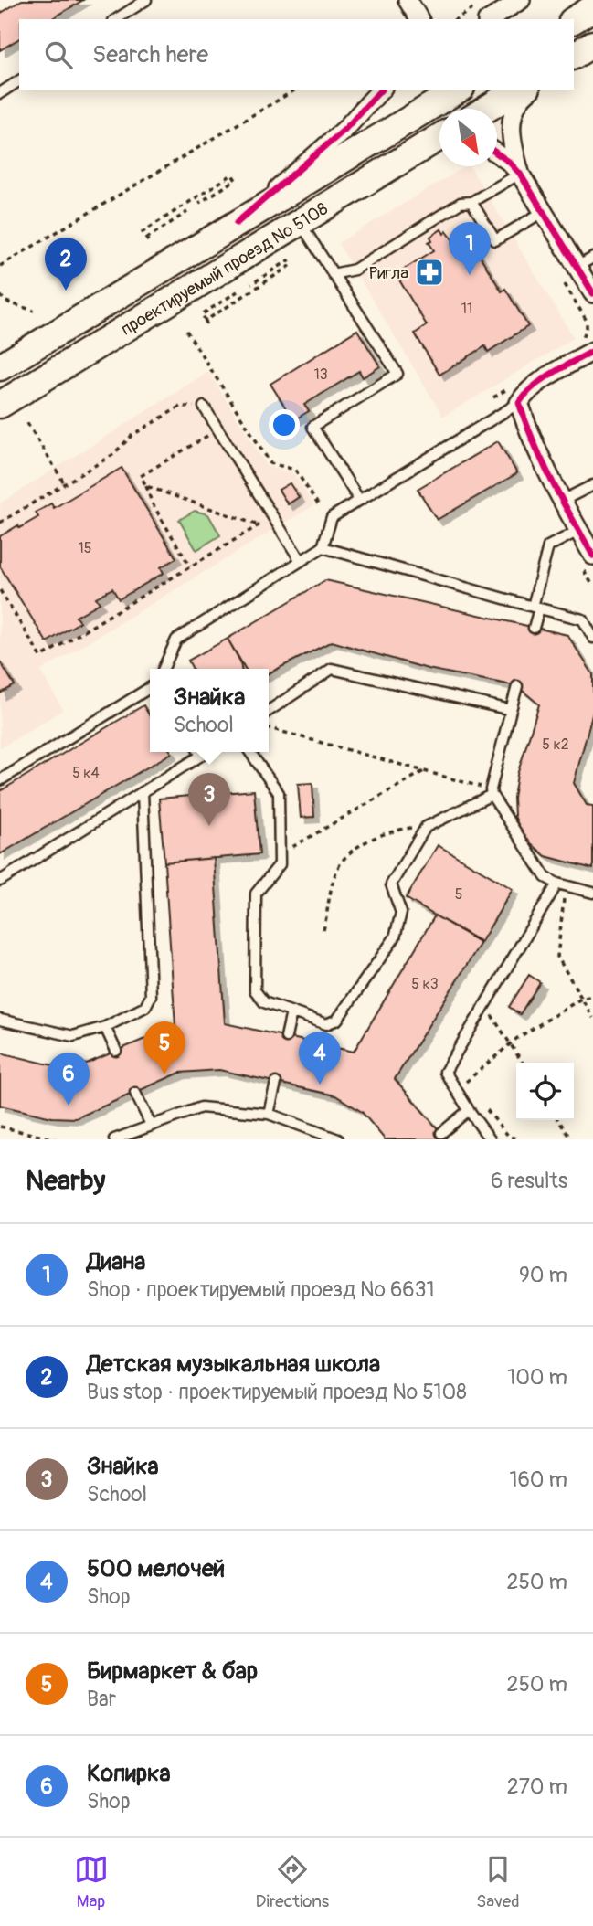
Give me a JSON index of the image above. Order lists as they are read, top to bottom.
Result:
{
  "streets": {
    "main road": ["проектируемый проезд № 5108"]
  },
  "places": {
    "pharmacy": ["Ригла"]
  },
  "house_numbers": [
    "11",
    "13",
    "15",
    "5 к2",
    "5 к4",
    "5",
    "5 к3"
  ],
  "north": "bottom right",
  "page": {
    "search": "Search here",
    "pins": [
      "1",
      "2",
      "3",
      "5",
      "4",
      "6"
    ],
    "popup": ["Знайка", "School"],
    "heading": ["Nearby", "6 results"],
    "list": [
      {
        "mark": "1",
        "name": "Диана",
        "note": "Shop · проектируемый проезд № 6631",
        "value": "90 m"
      },
      {
        "mark": "2",
        "name": "Детская музыкальная школа",
        "note": "Bus stop · проектируемый проезд № 5108",
        "value": "100 m"
      },
      {
        "mark": "3",
        "name": "Знайка",
        "note": "School",
        "value": "160 m"
      },
      {
        "mark": "4",
        "name": "500 мелочей",
        "note": "Shop",
        "value": "250 m"
      },
      {
        "mark": "5",
        "name": "Бирмаркет & бар",
        "note": "Bar",
        "value": "250 m"
      },
      {
        "mark": "6",
        "name": "Копирка",
        "note": "Shop",
        "value": "270 m"
      }
    ],
    "nav": ["Map", "Directions", "Saved"]
  }
}
